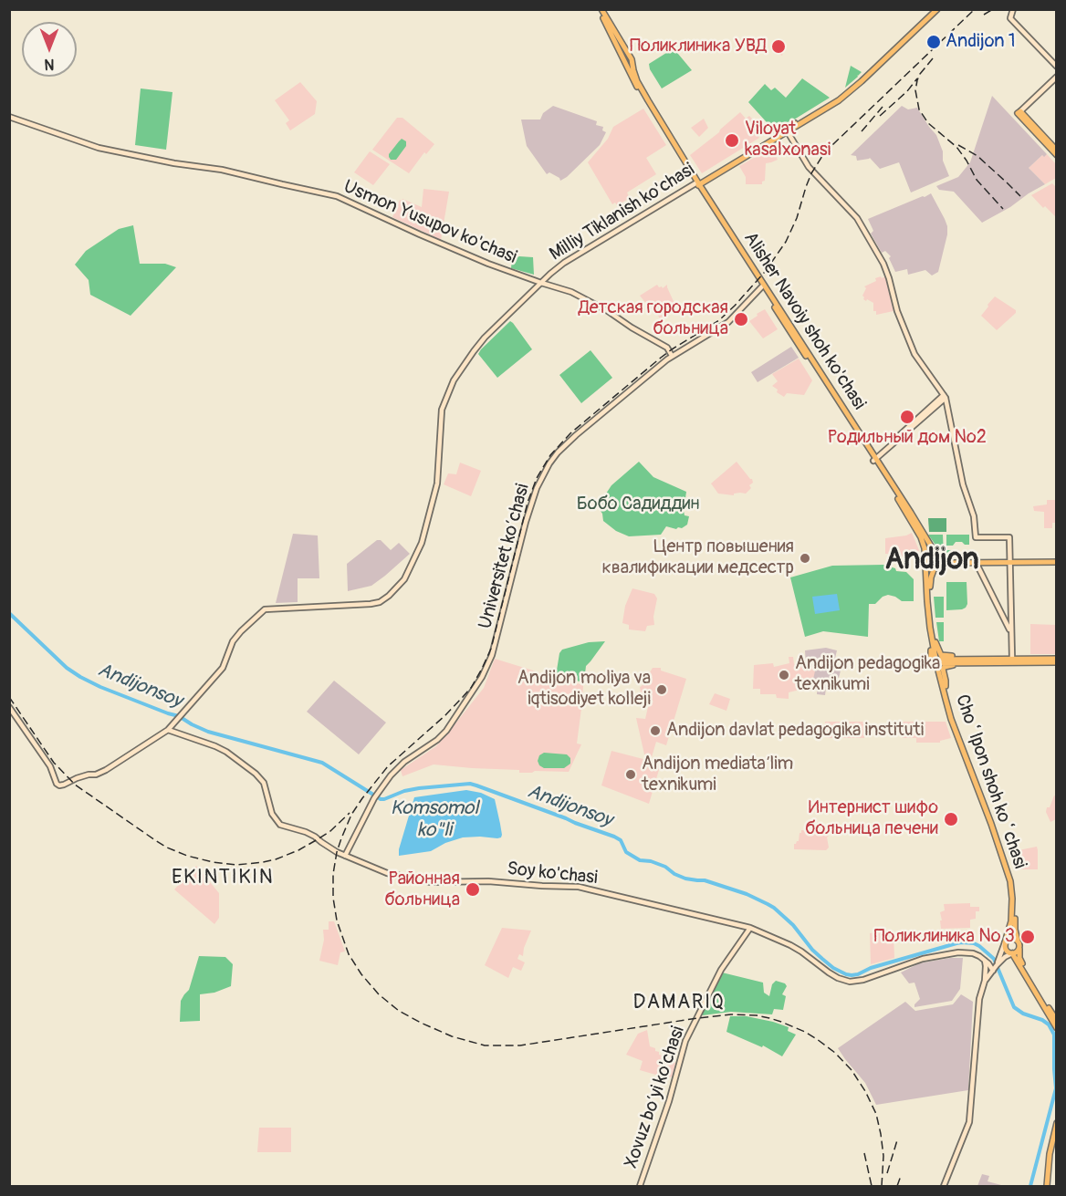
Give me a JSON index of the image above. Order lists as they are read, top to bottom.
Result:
{
  "streets": {
    "main road": [
      "Milliy Tiklanish ko'chasi",
      "Usmon Yusupov ko'chasi",
      "Alisher Navoiy shoh ko'chasi",
      "Universitet kо‘chasi",
      "Choʻlpon shoh koʻchasi",
      "Soy ko'chasi",
      "Xovuz bo‘yi ko'chasi"
    ]
  },
  "crossings": [
    ["Milliy Tiklanish ko'chasi", "Usmon Yusupov ko'chasi"],
    ["Milliy Tiklanish ko'chasi", "Alisher Navoiy shoh ko'chasi"],
    ["Milliy Tiklanish ko'chasi", "Soy ko'chasi"],
    ["Usmon Yusupov ko'chasi", "Universitet kо‘chasi"],
    ["Alisher Navoiy shoh ko'chasi", "Universitet kо‘chasi"],
    ["Alisher Navoiy shoh ko'chasi", "Choʻlpon shoh koʻchasi"],
    ["Universitet kо‘chasi", "Soy ko'chasi"],
    ["Soy ko'chasi", "Xovuz bo‘yi ko'chasi"]
  ],
  "districts": ["Andijon", "EKINTIKIN", "DAMARIQ"],
  "water": ["Andijonsoy", "Komsomol ko\"li"],
  "parks": ["Бобо Садиддин"],
  "places": [
    "Andijon 1",
    "Поликлиника УВД",
    "Viloyat kasalxonasi",
    "Детская городская больница",
    "Родильный дом №2",
    "Центр повышения квалификации медсестр",
    "Andijon pedagogika texnikumi",
    "Andijon moliya va iqtisodiyet kolleji",
    "Andijon davlat pedagogika instituti",
    "Andijon mediataʼlim texnikumi",
    "Интернист шифо больница печени",
    "Районная больница",
    "Поликлиника № 3"
  ],
  "north": "bottom"
}
